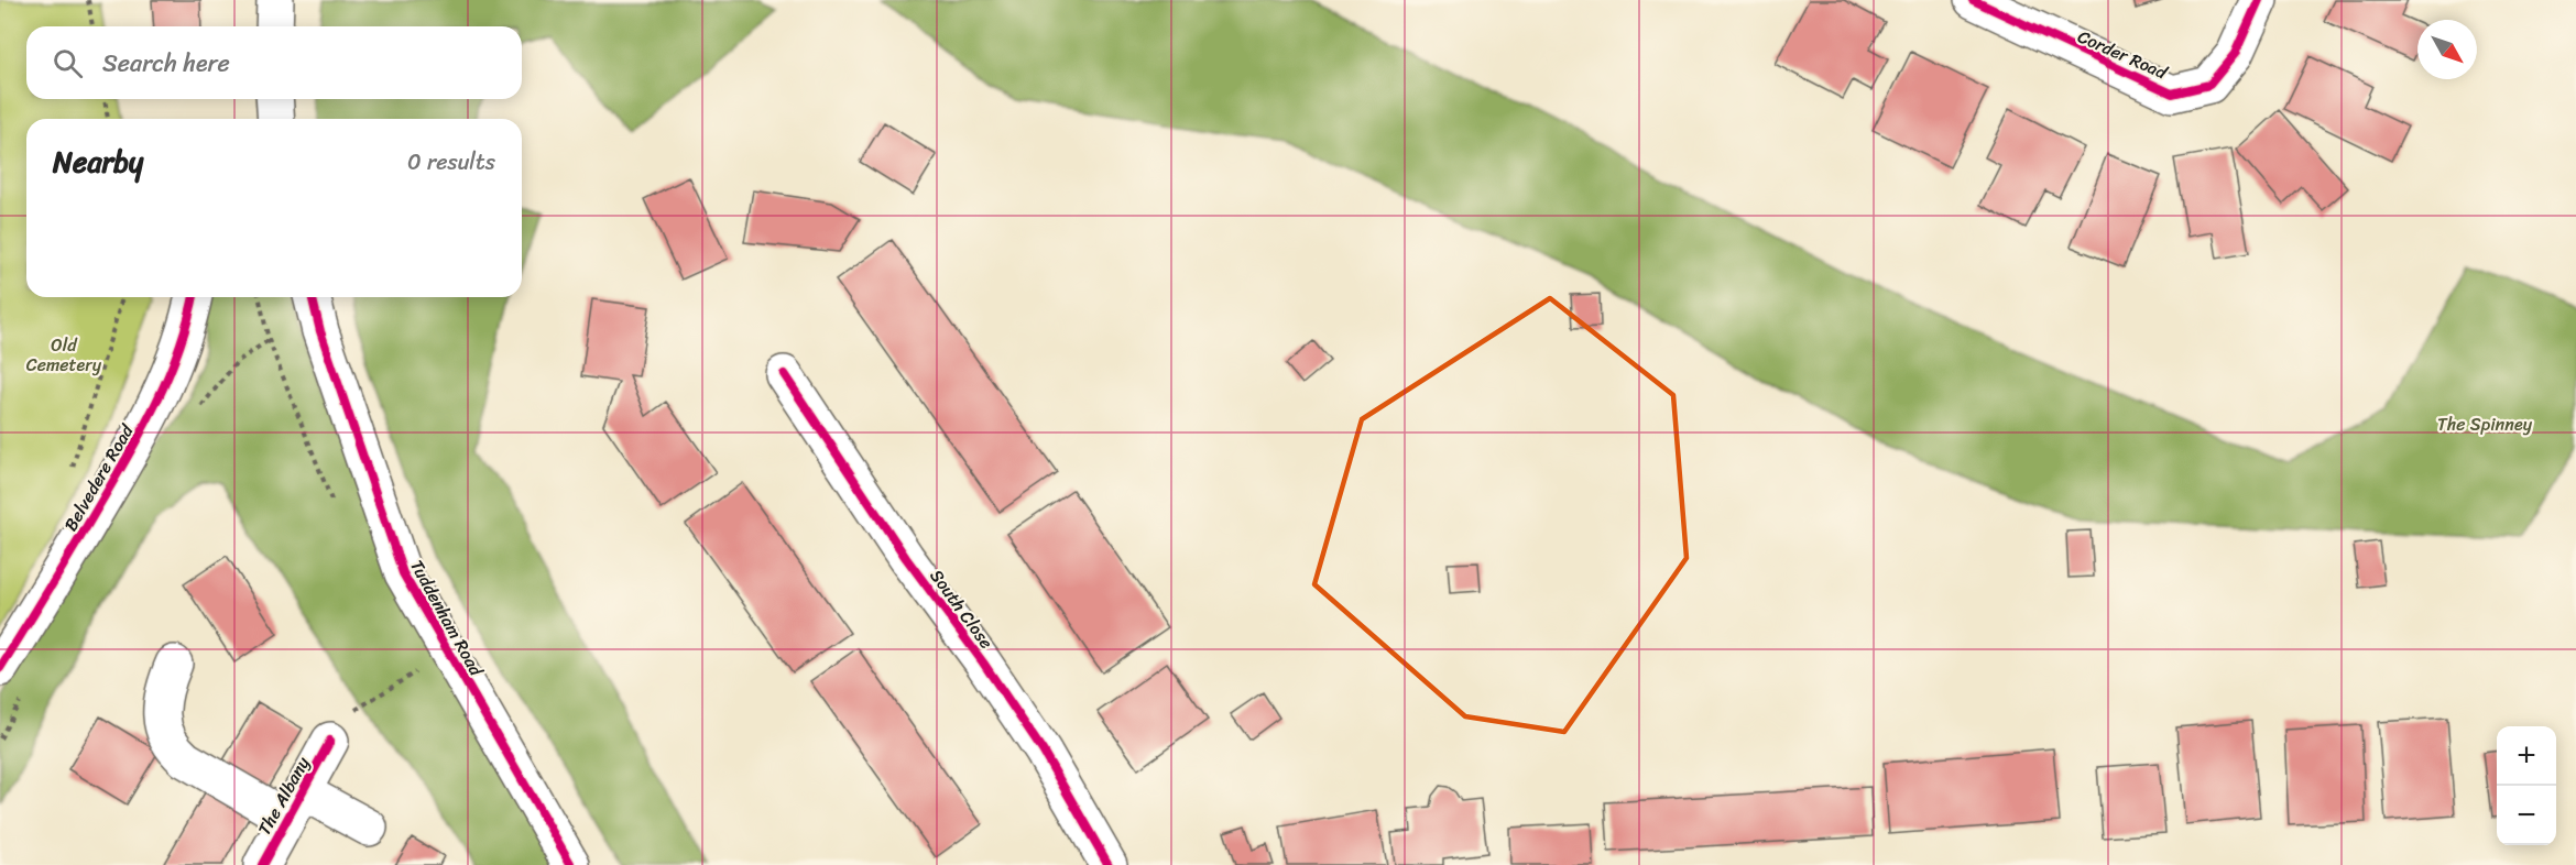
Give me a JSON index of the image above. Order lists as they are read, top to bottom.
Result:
{
  "streets": {
    "street": [
      "Corder Road",
      "Belvedere Road",
      "South Close",
      "Tuddenham Road",
      "The Albany"
    ]
  },
  "parks": ["Old Cemetery", "The Spinney"],
  "north": "bottom right",
  "page": {
    "search": "Search here",
    "heading": ["Nearby", "0 results"],
    "map_buttons": ["+", "−"]
  }
}
